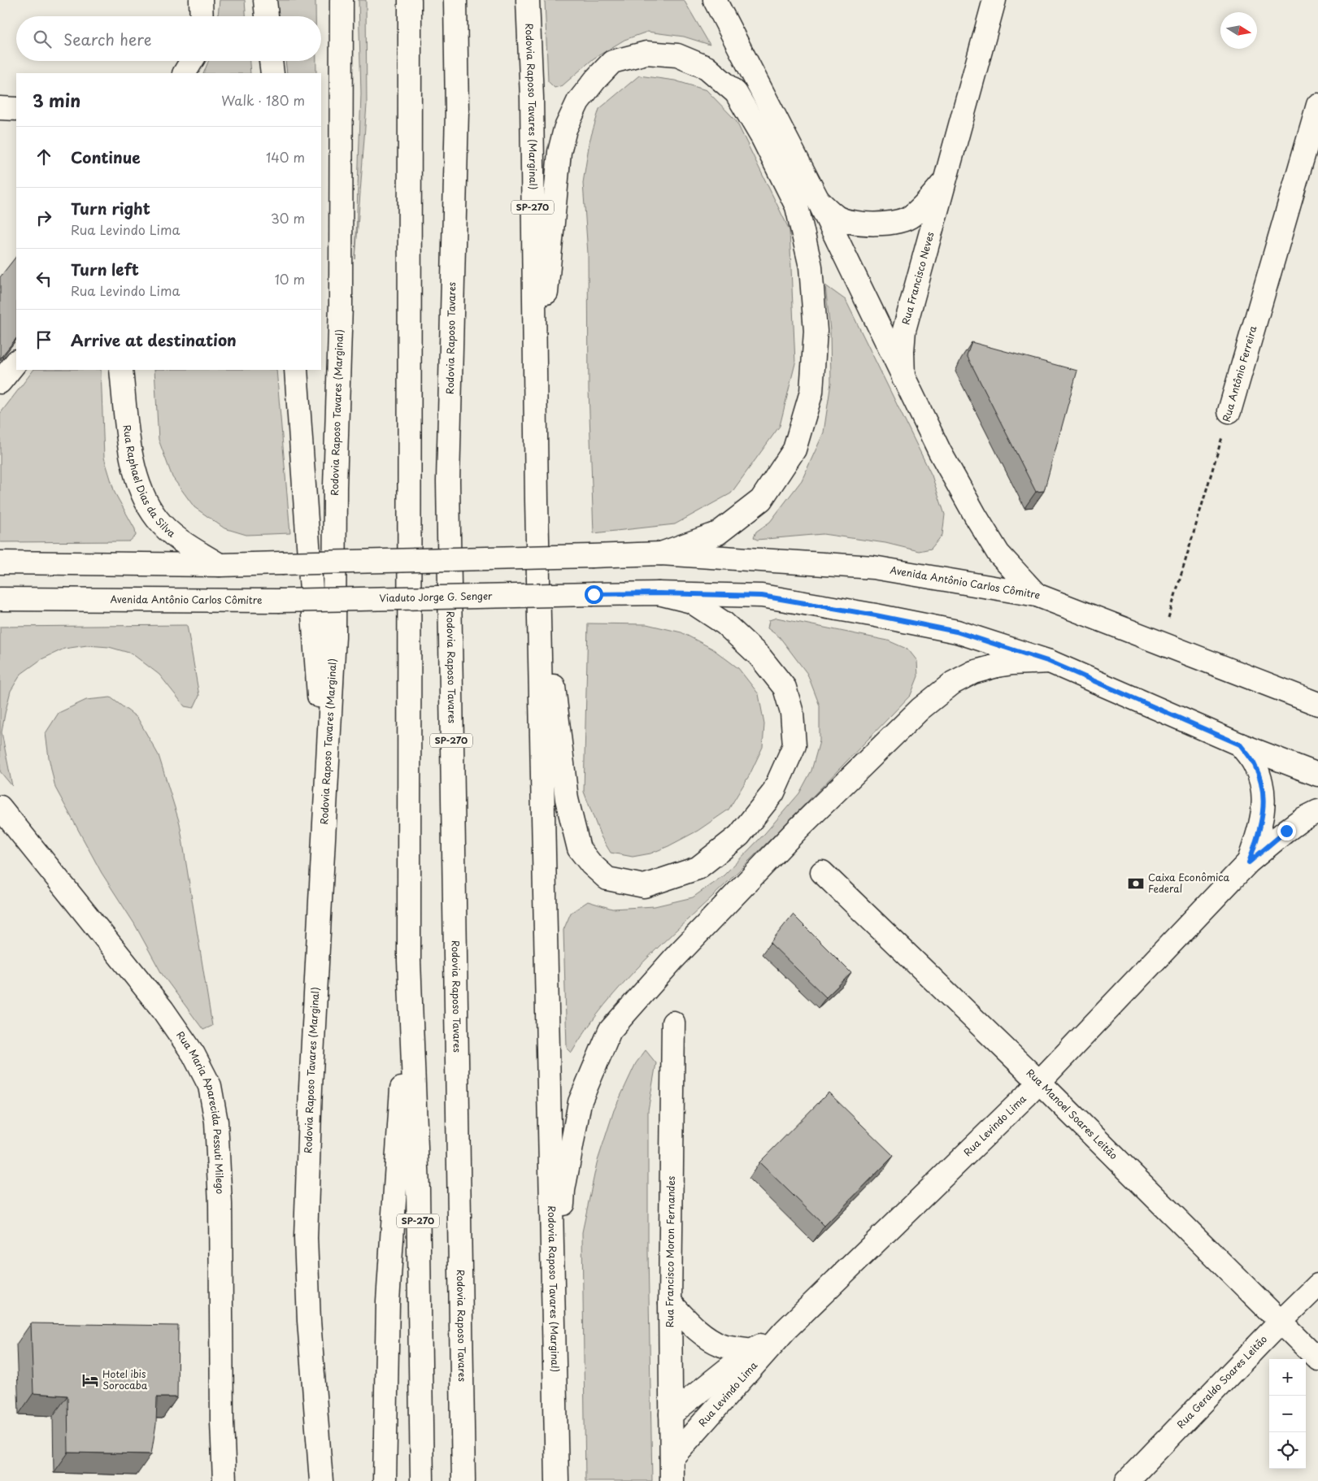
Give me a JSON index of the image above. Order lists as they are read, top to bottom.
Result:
{
  "streets": {
    "main road": [
      "Rodovia Raposo Tavares (Marginal)",
      "SP-270",
      "Rua Francisco Neves",
      "Rodovia Raposo Tavares",
      "Rua Antônio Ferreira",
      "Rua Raphael Dias da Silva",
      "Avenida Antônio Carlos Cômitre",
      "Viaduto Jorge G. Senger",
      "Rua Maria Aparecida Pessuti Milego",
      "Rua Manoel Soares Leitão",
      "Rua Levindo Lima",
      "Rua Francisco Moron Fernandes",
      "Rua Geraldo Soares Leitão"
    ]
  },
  "crossings": [
    ["Rua Antônio Ferreira", "Avenida Antônio Carlos Cômitre"],
    ["Rua Raphael Dias da Silva", "Avenida Antônio Carlos Cômitre"],
    ["Avenida Antônio Carlos Cômitre", "Viaduto Jorge G. Senger"],
    ["Rua Manoel Soares Leitão", "Rua Levindo Lima"],
    ["Rua Manoel Soares Leitão", "Rua Geraldo Soares Leitão"],
    ["Rua Levindo Lima", "Rua Francisco Moron Fernandes"]
  ],
  "places": {
    "bank": ["Caixa Econômica Federal"],
    "hotel": ["Hotel ibis Sorocaba"]
  },
  "north": "right",
  "page": {
    "search": "Search here",
    "heading": ["3 min", "Walk · 180 m"],
    "list": [
      ["Continue", "140 m"],
      ["Turn right", "Rua Levindo Lima", "30 m"],
      ["Turn left", "Rua Levindo Lima", "10 m"],
      "Arrive at destination"
    ],
    "map_buttons": ["+", "−"]
  }
}
